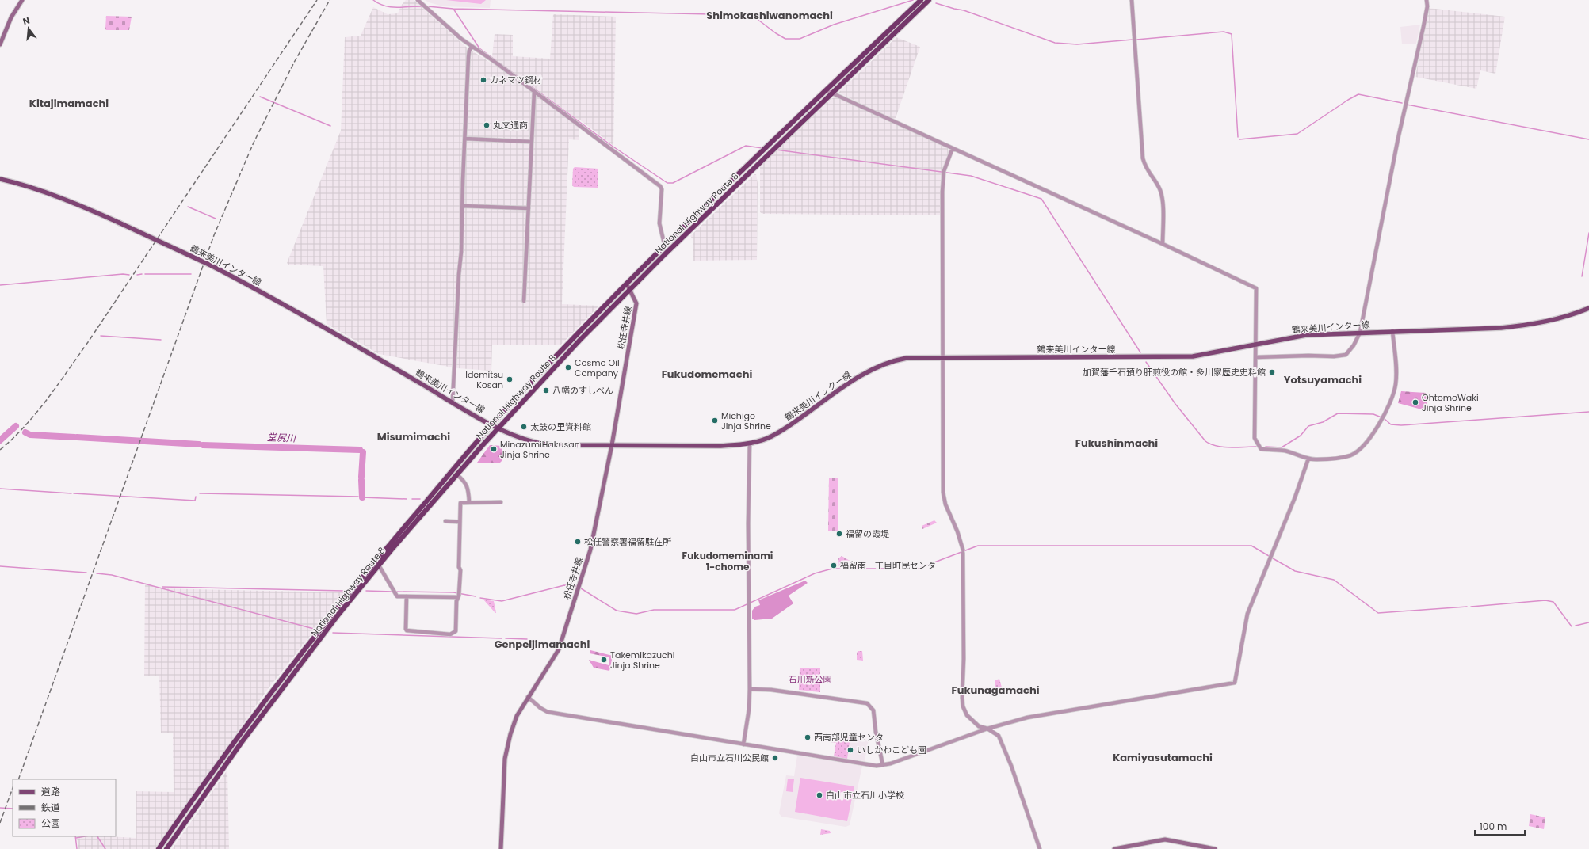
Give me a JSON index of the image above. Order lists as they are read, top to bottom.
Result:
{
  "streets": {
    "highway": ["National Highway Route 8"],
    "main road": ["鶴来美川インター線", "松任寺井線"]
  },
  "crossings": [
    ["National Highway Route 8", "鶴来美川インター線"],
    ["National Highway Route 8", "松任寺井線"],
    ["鶴来美川インター線", "松任寺井線"]
  ],
  "districts": [
    "Shimokashiwanomachi",
    "Kitajimamachi",
    "Fukudomemachi",
    "Yotsuyamachi",
    "Misumimachi",
    "Fukushinmachi",
    "Fukudomeminami 1-chome",
    "Genpeijimamachi",
    "Fukunagamachi",
    "Kamiyasutamachi"
  ],
  "water": ["堂尻川"],
  "parks": ["石川新公園"],
  "places": [
    "カネマツ鋼材",
    "丸文通商",
    "Cosmo Oil Company",
    "加賀藩千石預り肝煎役の館・多川家歴史史料館",
    "Idemitsu Kosan",
    "八幡のすしべん",
    "OhtomoWaki Jinja Shrine",
    "Michigo Jinja Shrine",
    "太鼓の里資料館",
    "MinazumiHakusan Jinja Shrine",
    "福留の霞堤",
    "松任警察署福留駐在所",
    "福留南一丁目町民センター",
    "Takemikazuchi Jinja Shrine",
    "西南部児童センター",
    "いしかわこども園",
    "白山市立石川公民館",
    "白山市立石川小学校"
  ],
  "legend": ["道路", "鉄道", "公園"],
  "scale_bar": "100 m",
  "north": "top"
}
